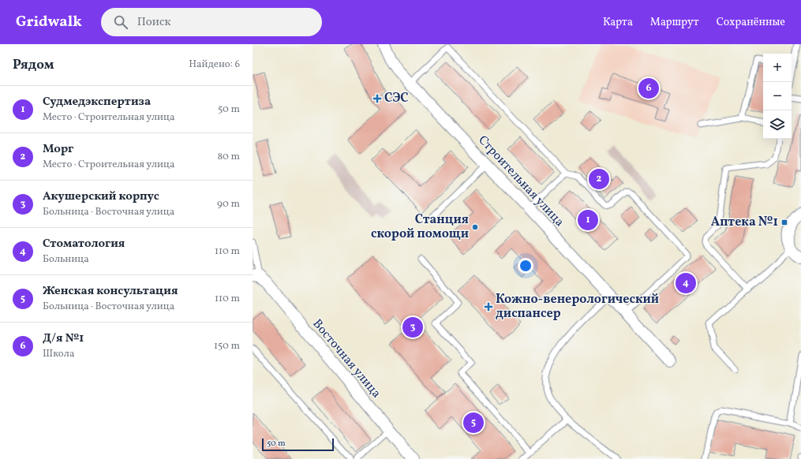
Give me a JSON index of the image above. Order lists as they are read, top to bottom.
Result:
{
  "streets": {
    "street": ["Строительная улица", "Восточная улица"]
  },
  "places": {
    "health": ["СЭС", "Кожно-венерологический диспансер"],
    "transit": ["Аптека №1"],
    "other": ["Станция скорой помощи"]
  },
  "scale_bar": "50 m",
  "page": {
    "header": "Gridwalk",
    "search": "Поиск",
    "nav": ["Карта", "Маршрут", "Сохранённые"],
    "heading": ["Рядом", "Найдено: 6"],
    "map_buttons": ["+", "−"],
    "pins": [
      "6",
      "2",
      "1",
      "4",
      "3",
      "5"
    ],
    "list": [
      {
        "mark": "1",
        "name": "Судмедэкспертиза",
        "note": "Место · Строительная улица",
        "value": "50 m"
      },
      {
        "mark": "2",
        "name": "Морг",
        "note": "Место · Строительная улица",
        "value": "80 m"
      },
      {
        "mark": "3",
        "name": "Акушерский корпус",
        "note": "Больница · Восточная улица",
        "value": "90 m"
      },
      {
        "mark": "4",
        "name": "Стоматология",
        "note": "Больница",
        "value": "110 m"
      },
      {
        "mark": "5",
        "name": "Женская консультация",
        "note": "Больница · Восточная улица",
        "value": "110 m"
      },
      {
        "mark": "6",
        "name": "Д/я №1",
        "note": "Школа",
        "value": "150 m"
      }
    ],
    "scale": "50 m"
  }
}
